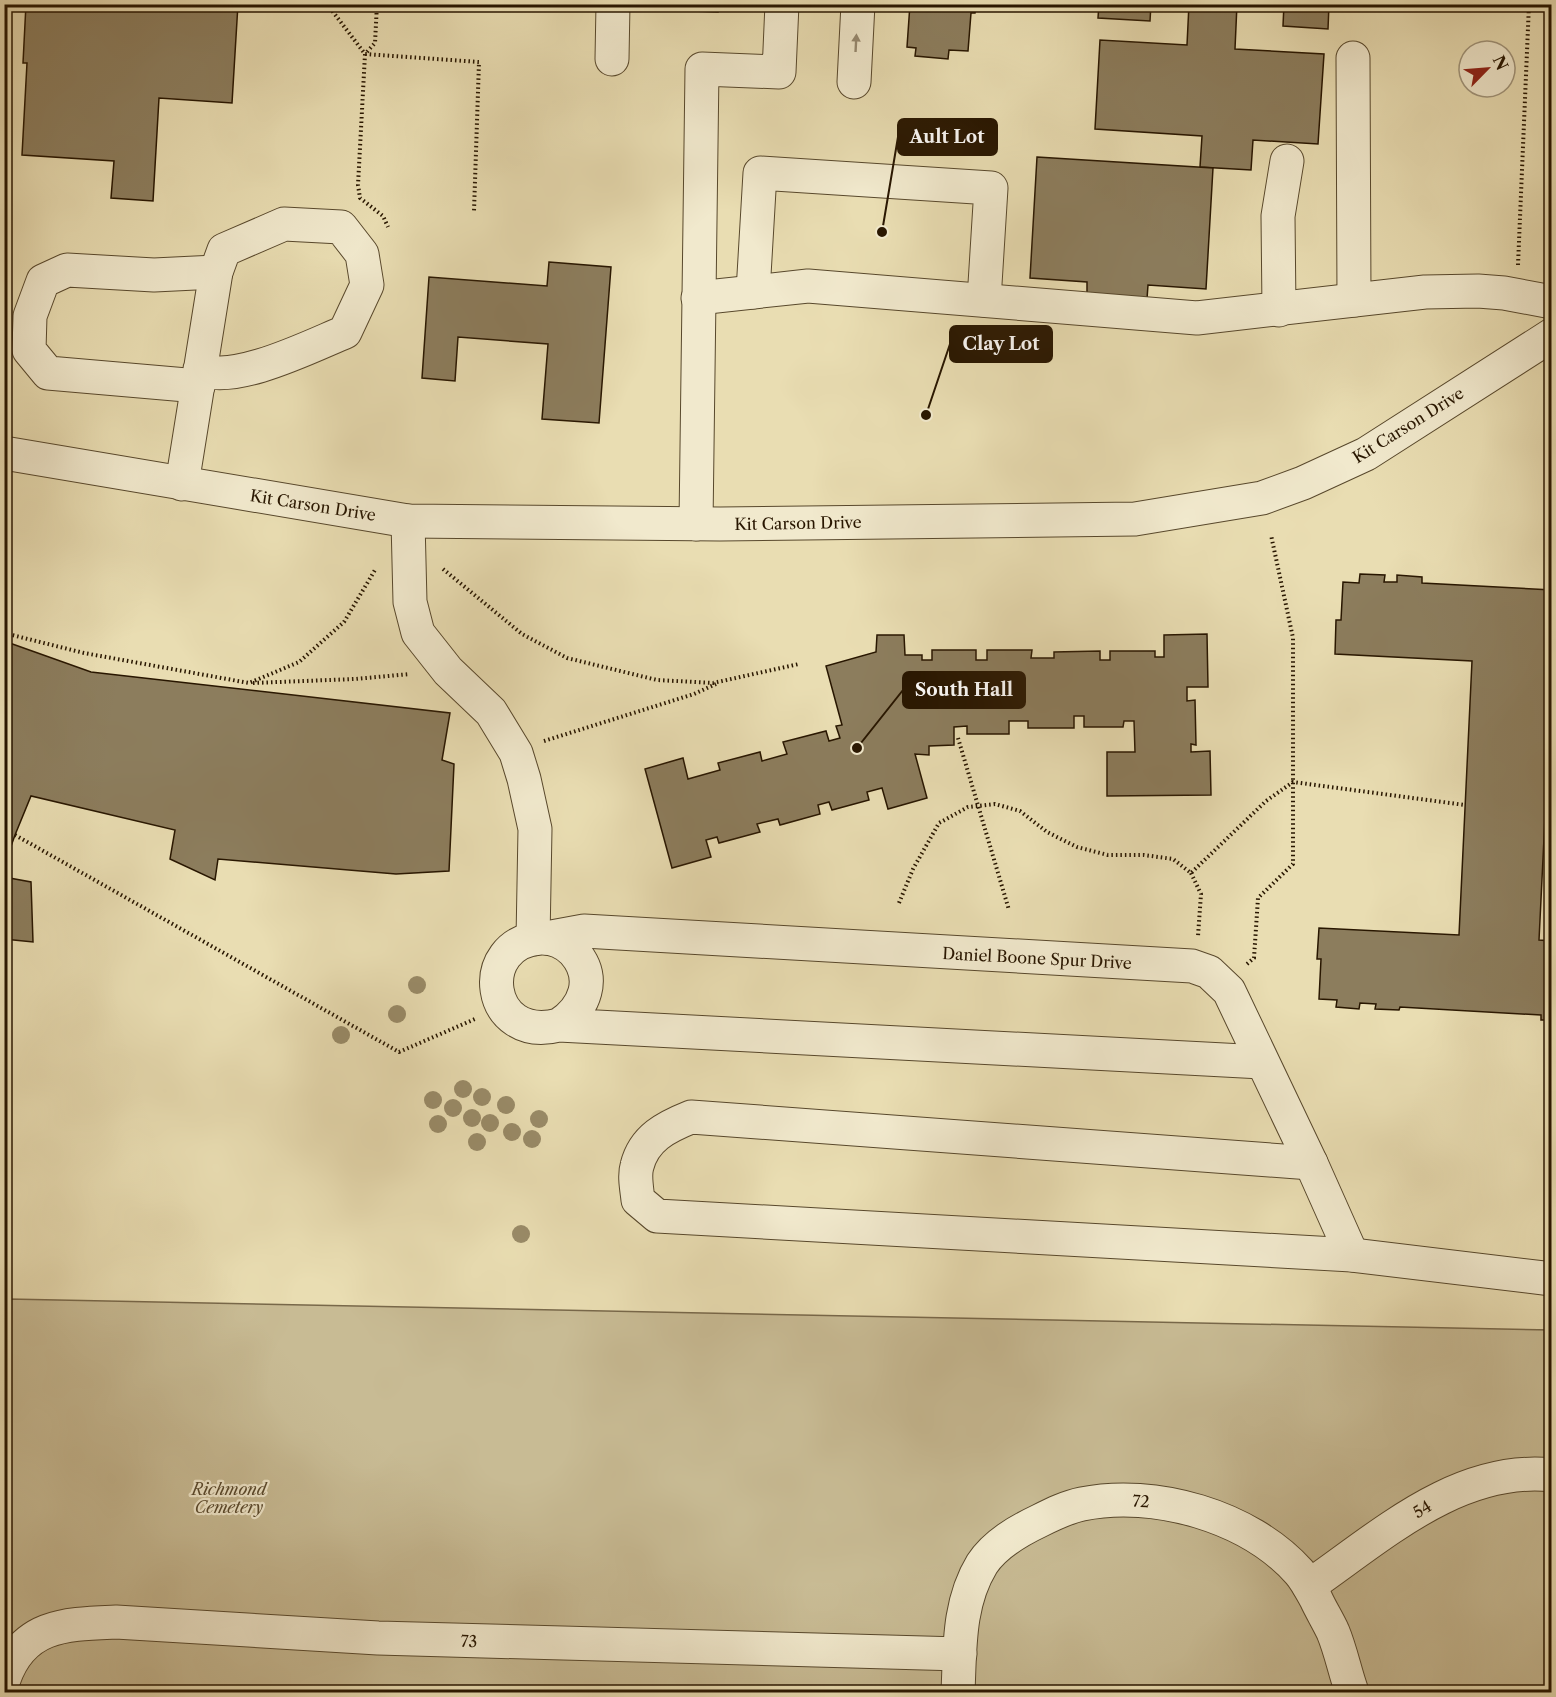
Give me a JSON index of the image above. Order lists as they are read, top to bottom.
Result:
{
  "streets": {
    "street": [
      "Kit Carson Drive",
      "Daniel Boone Spur Drive",
      "72",
      "54",
      "73"
    ]
  },
  "crossings": [
    ["72", "54"],
    ["72", "73"]
  ],
  "parks": ["Richmond Cemetery"],
  "places": ["Ault Lot", "Clay Lot", "South Hall"],
  "north": "top right"
}
